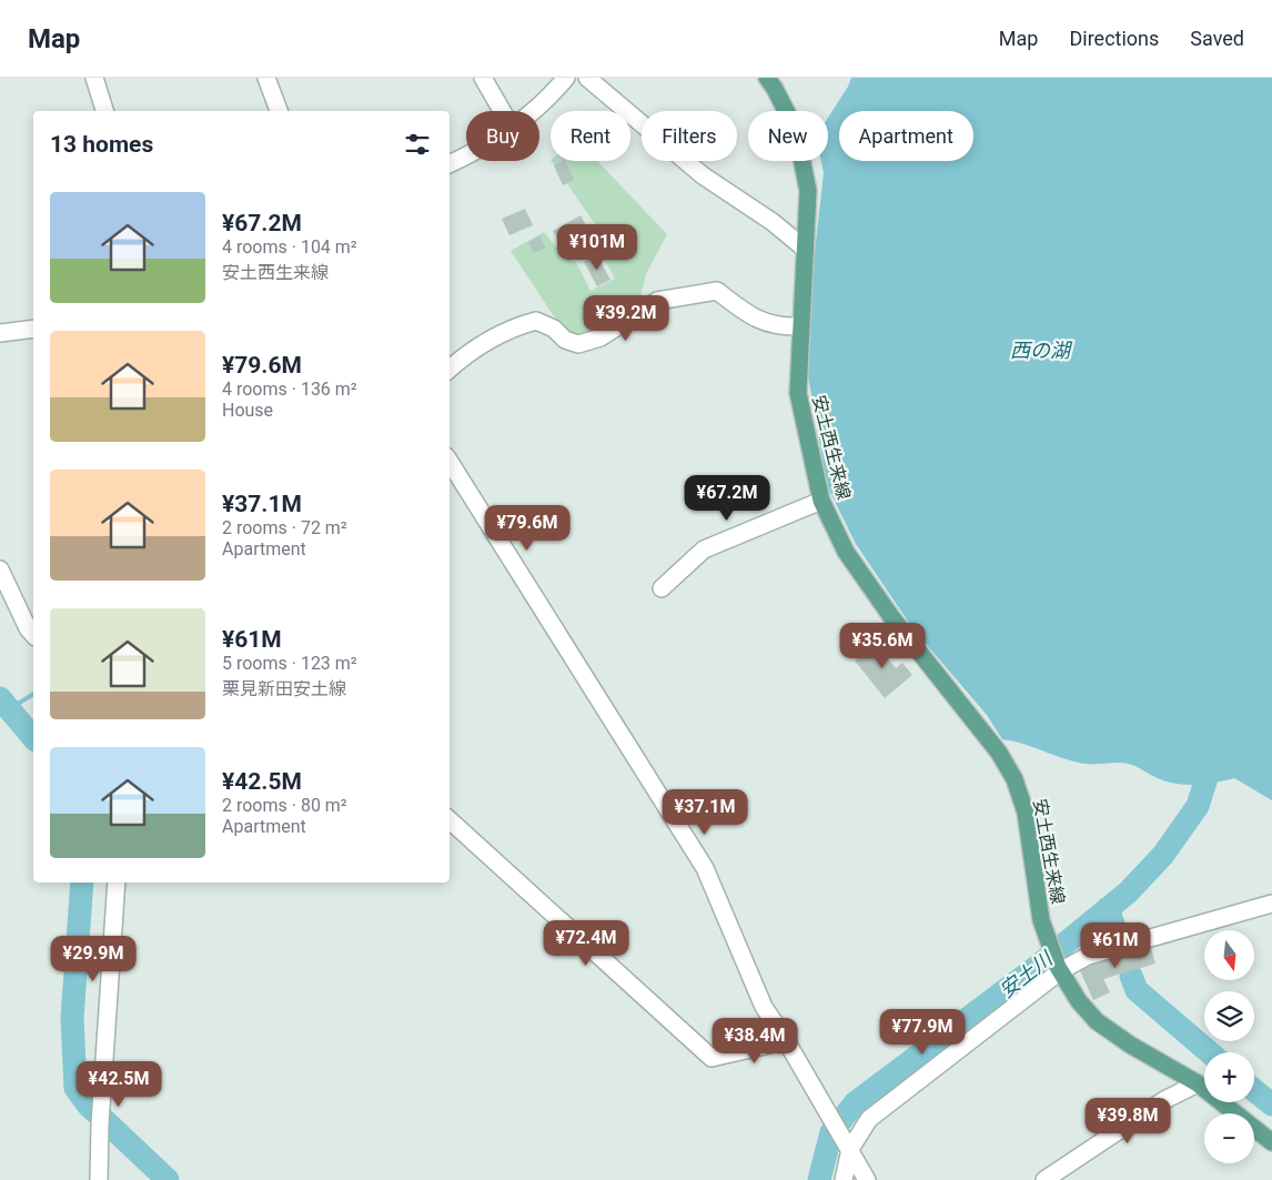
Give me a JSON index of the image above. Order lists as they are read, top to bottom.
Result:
{
  "streets": {
    "main road": ["安土西生来線"]
  },
  "water": ["西の湖", "安土川"],
  "north": "bottom",
  "page": {
    "header": "Map",
    "nav": ["Map", "Directions", "Saved"],
    "chip": [
      "Buy",
      "Rent",
      "Filters",
      "New",
      "Apartment"
    ],
    "heading": "13 homes",
    "list": [
      {
        "name": "¥67.2M",
        "note": "4 rooms · 104 m² · 安土西生来線"
      },
      {
        "name": "¥79.6M",
        "note": "4 rooms · 136 m² · House"
      },
      {
        "name": "¥37.1M",
        "note": "2 rooms · 72 m² · Apartment"
      },
      {
        "name": "¥61M",
        "note": "5 rooms · 123 m² · 栗見新田安土線"
      },
      {
        "name": "¥42.5M",
        "note": "2 rooms · 80 m² · Apartment"
      }
    ],
    "price": [
      "¥101M",
      "¥39.2M",
      "¥67.2M",
      "¥79.6M",
      "¥35.6M",
      "¥37.1M",
      "¥72.4M",
      "¥61M",
      "¥29.9M",
      "¥77.9M",
      "¥38.4M",
      "¥42.5M",
      "¥39.8M"
    ],
    "map_buttons": ["+", "−"]
  }
}
